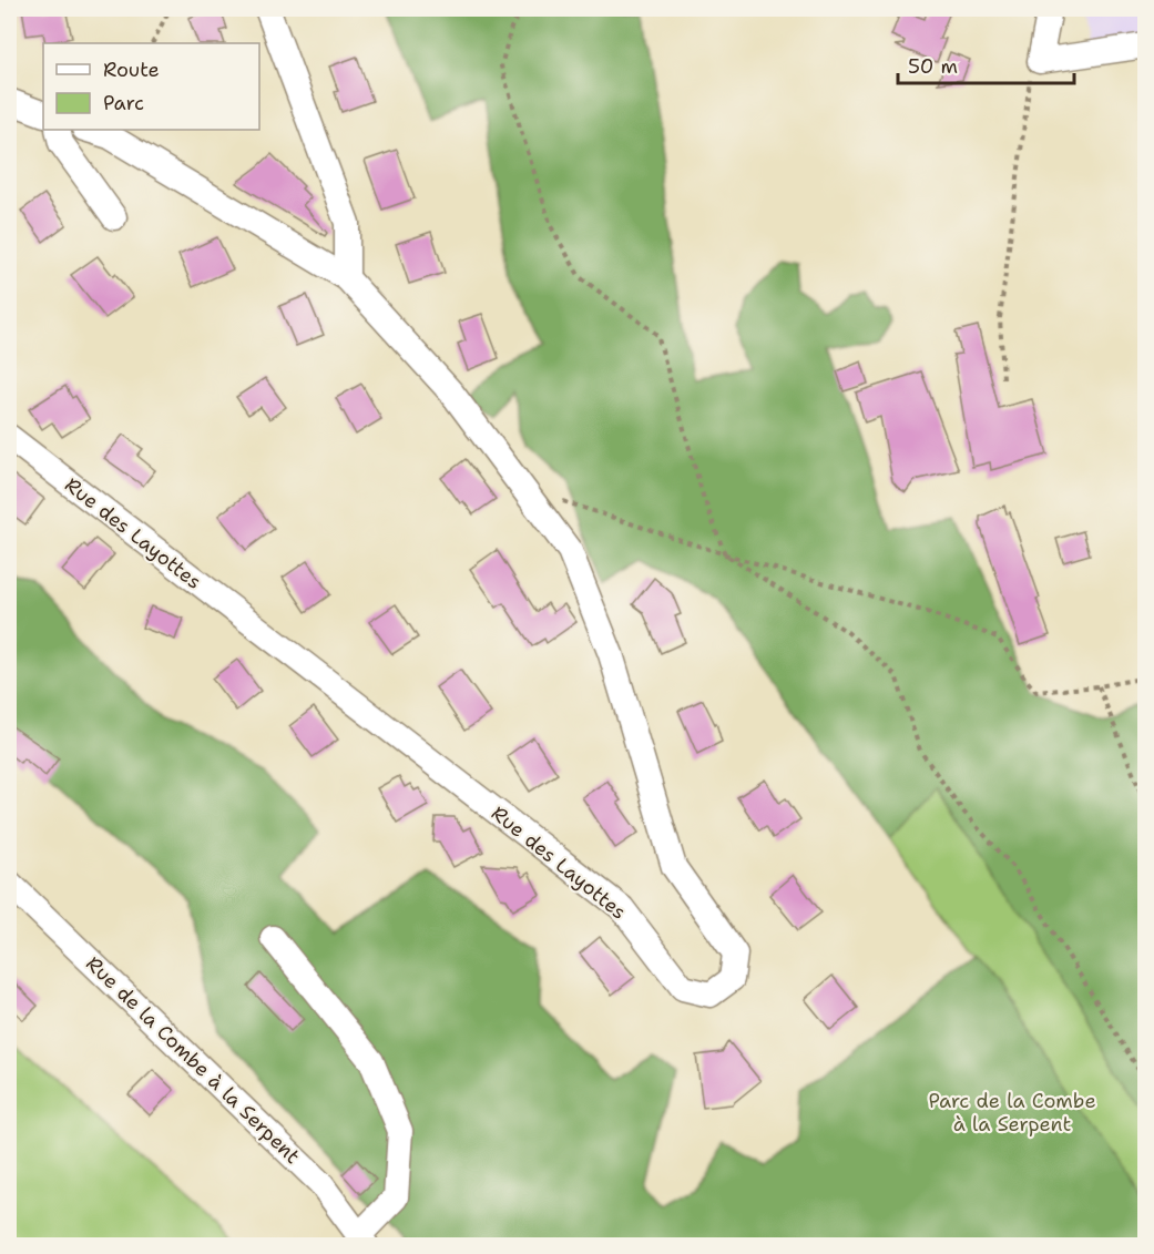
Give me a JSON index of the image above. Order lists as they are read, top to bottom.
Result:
{
  "streets": {
    "street": ["Rue des Layottes", "Rue de la Combe à la Serpent"]
  },
  "parks": ["Parc de la Combe à la Serpent"],
  "legend": ["Route", "Parc"],
  "scale_bar": "50 m"
}
